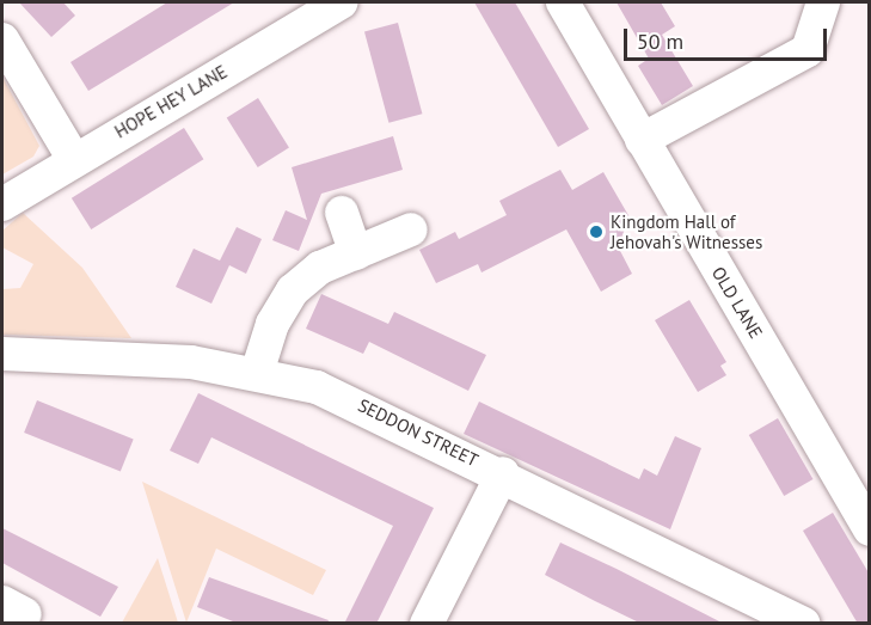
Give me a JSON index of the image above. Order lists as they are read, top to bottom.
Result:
{
  "streets": {
    "street": ["HOPE HEY LANE", "OLD LANE", "SEDDON STREET"]
  },
  "places": ["Kingdom Hall of Jehovah's Witnesses"],
  "scale_bar": "50 m"
}
